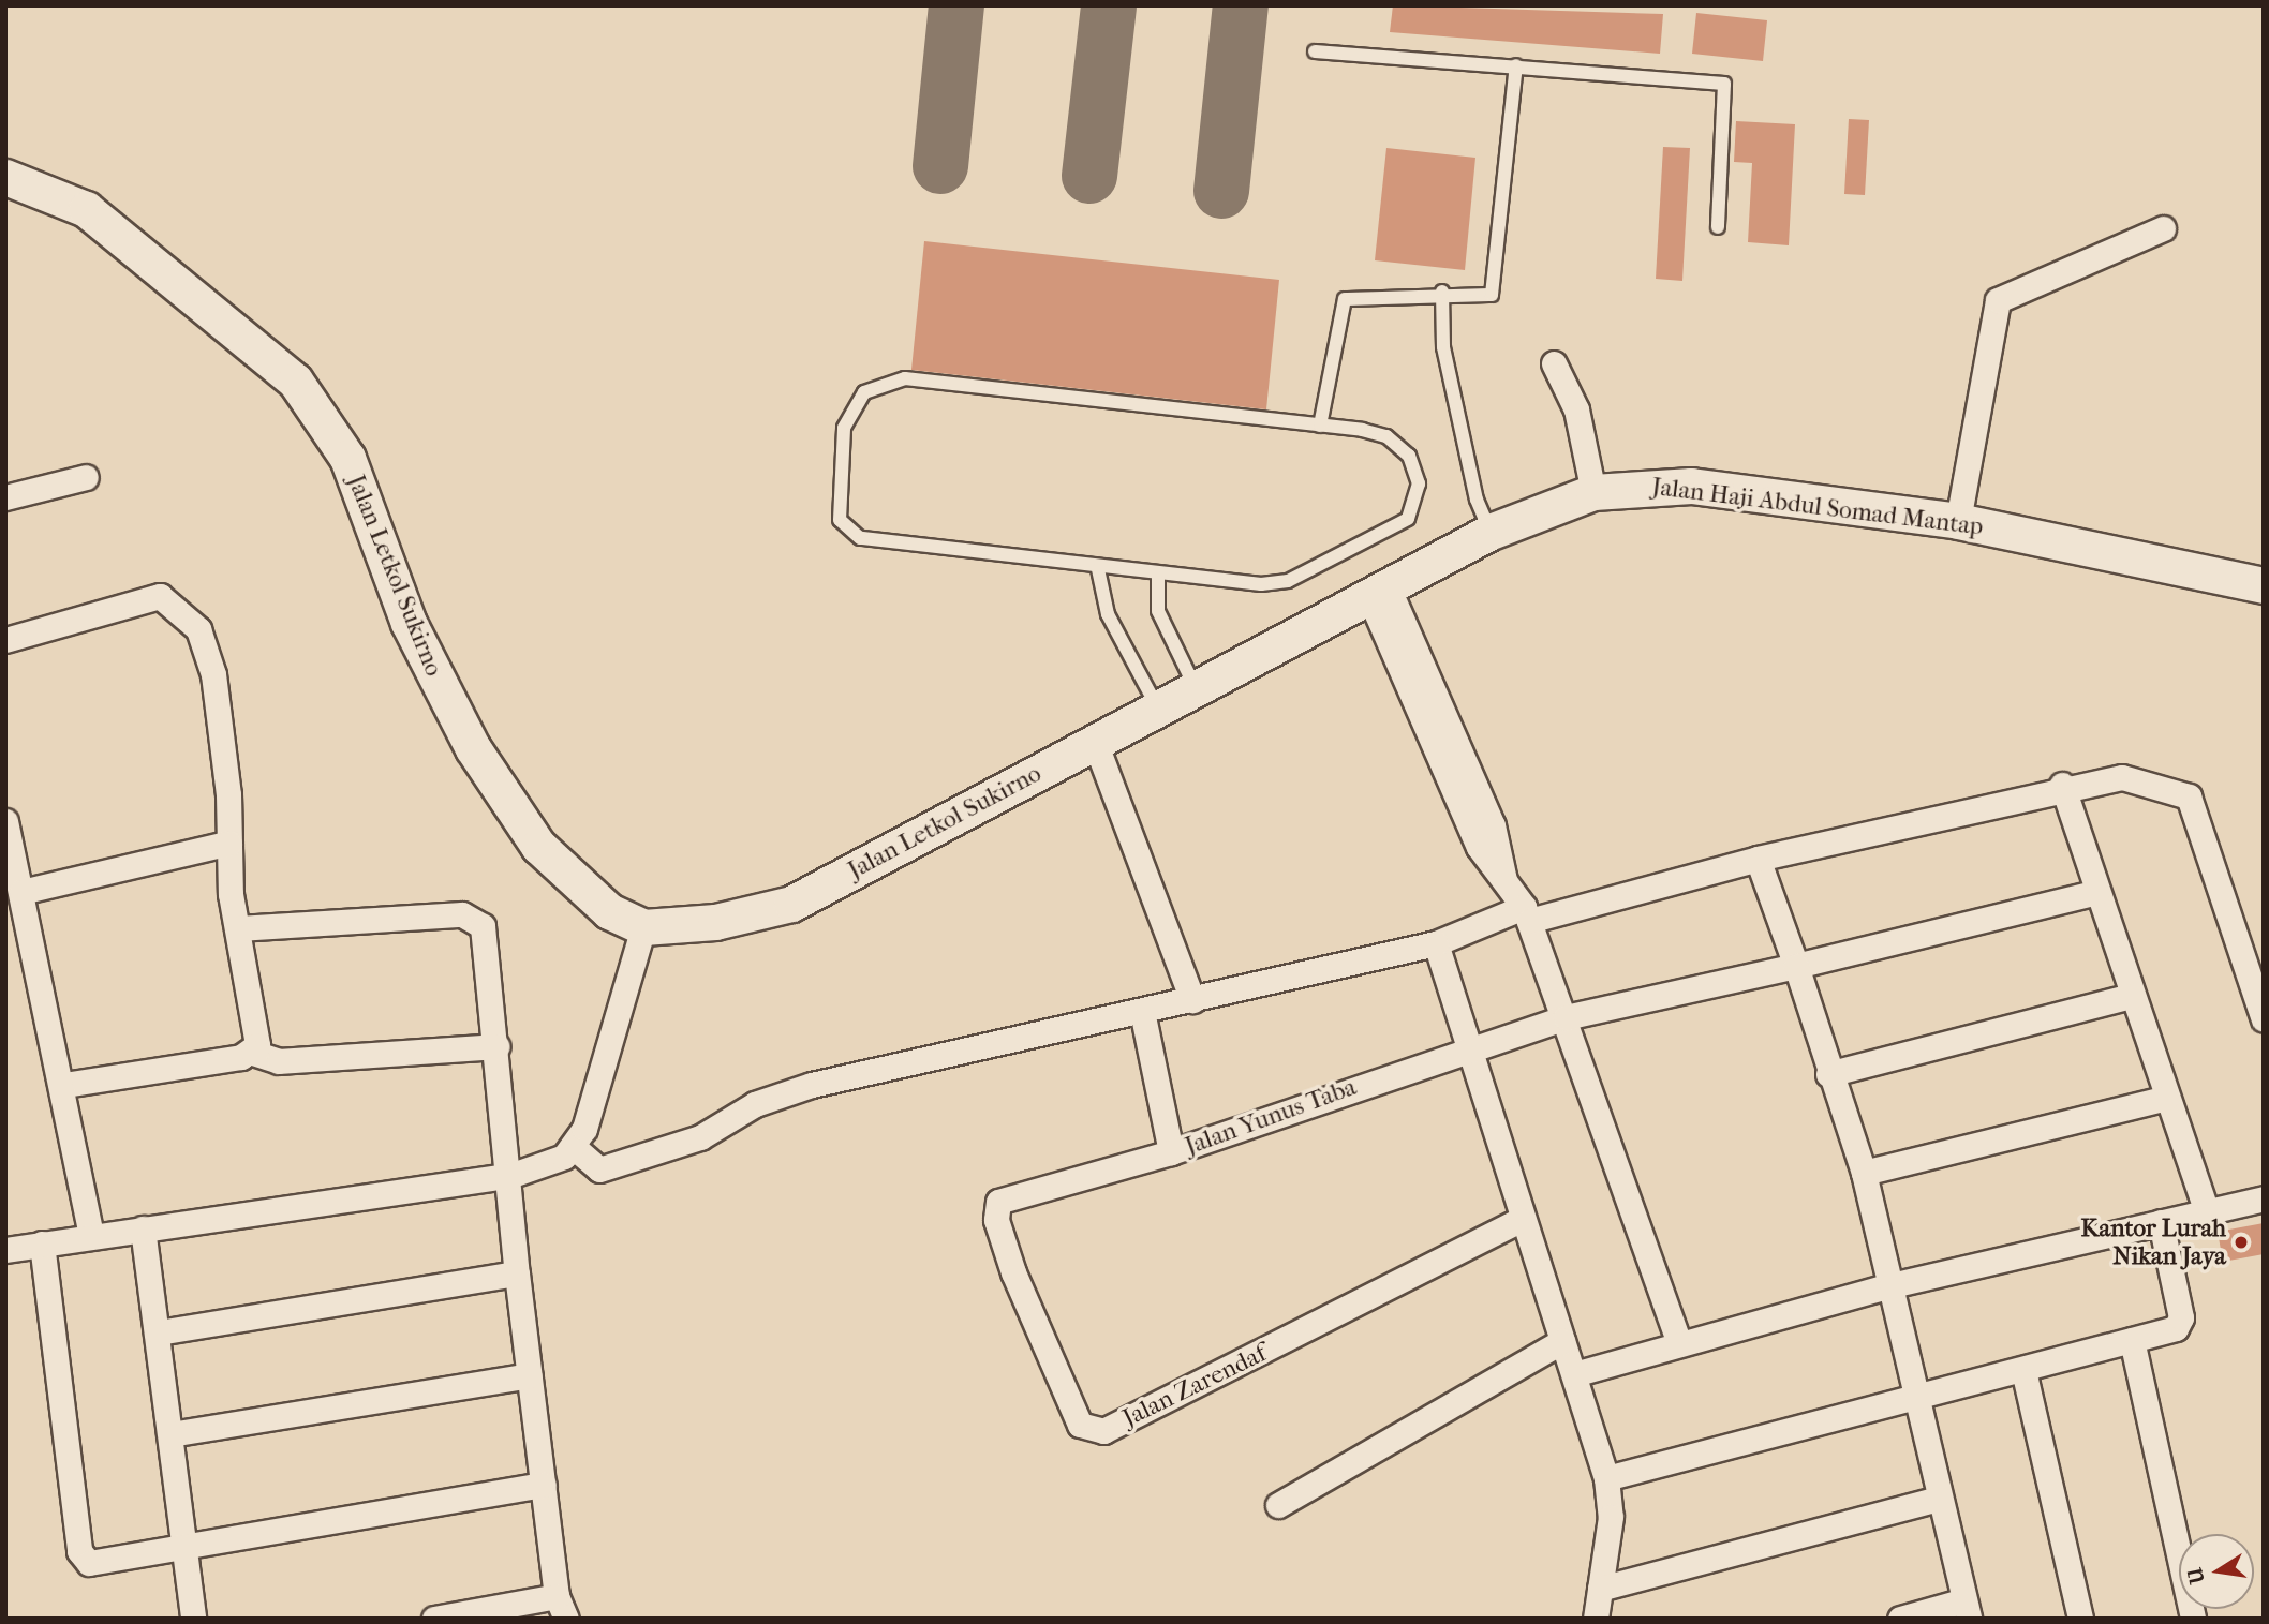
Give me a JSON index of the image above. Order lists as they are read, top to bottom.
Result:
{
  "streets": {
    "main road": ["Jalan Haji Abdul Somad Mantap", "Jalan Letkol Sukirno"],
    "street": ["Jalan Yunus Taba", "Jalan Zarendaf"]
  },
  "crossings": [
    ["Jalan Haji Abdul Somad Mantap", "Jalan Letkol Sukirno"],
    ["Jalan Yunus Taba", "Jalan Zarendaf"]
  ],
  "places": ["Kantor Lurah Nikan Jaya"],
  "north": "left"
}
